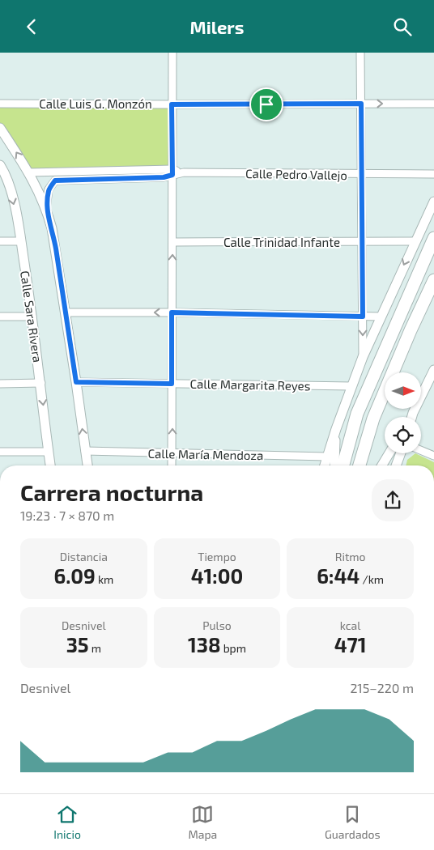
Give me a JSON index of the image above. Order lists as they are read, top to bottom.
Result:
{
  "streets": {
    "street": [
      "Calle Luis G. Monzón",
      "Calle Pedro Vallejo",
      "Calle Trinidad Infante",
      "Calle Sara Rivera",
      "Calle Margarita Reyes",
      "Calle María Mendoza"
    ]
  },
  "north": "right",
  "page": {
    "header": "Milers",
    "heading": ["Carrera nocturna", "19:23 · 7 × 870 m"],
    "stats": [
      ["Distancia", "6.09 km"],
      ["Tiempo", "41:00"],
      ["Ritmo", "6:44 /km"],
      ["Desnivel", "35 m"],
      ["Pulso", "138 bpm"],
      ["kcal", "471"]
    ],
    "chart": ["Desnivel", "215–220 m"],
    "tabs": ["Inicio", "Mapa", "Guardados"]
  }
}
